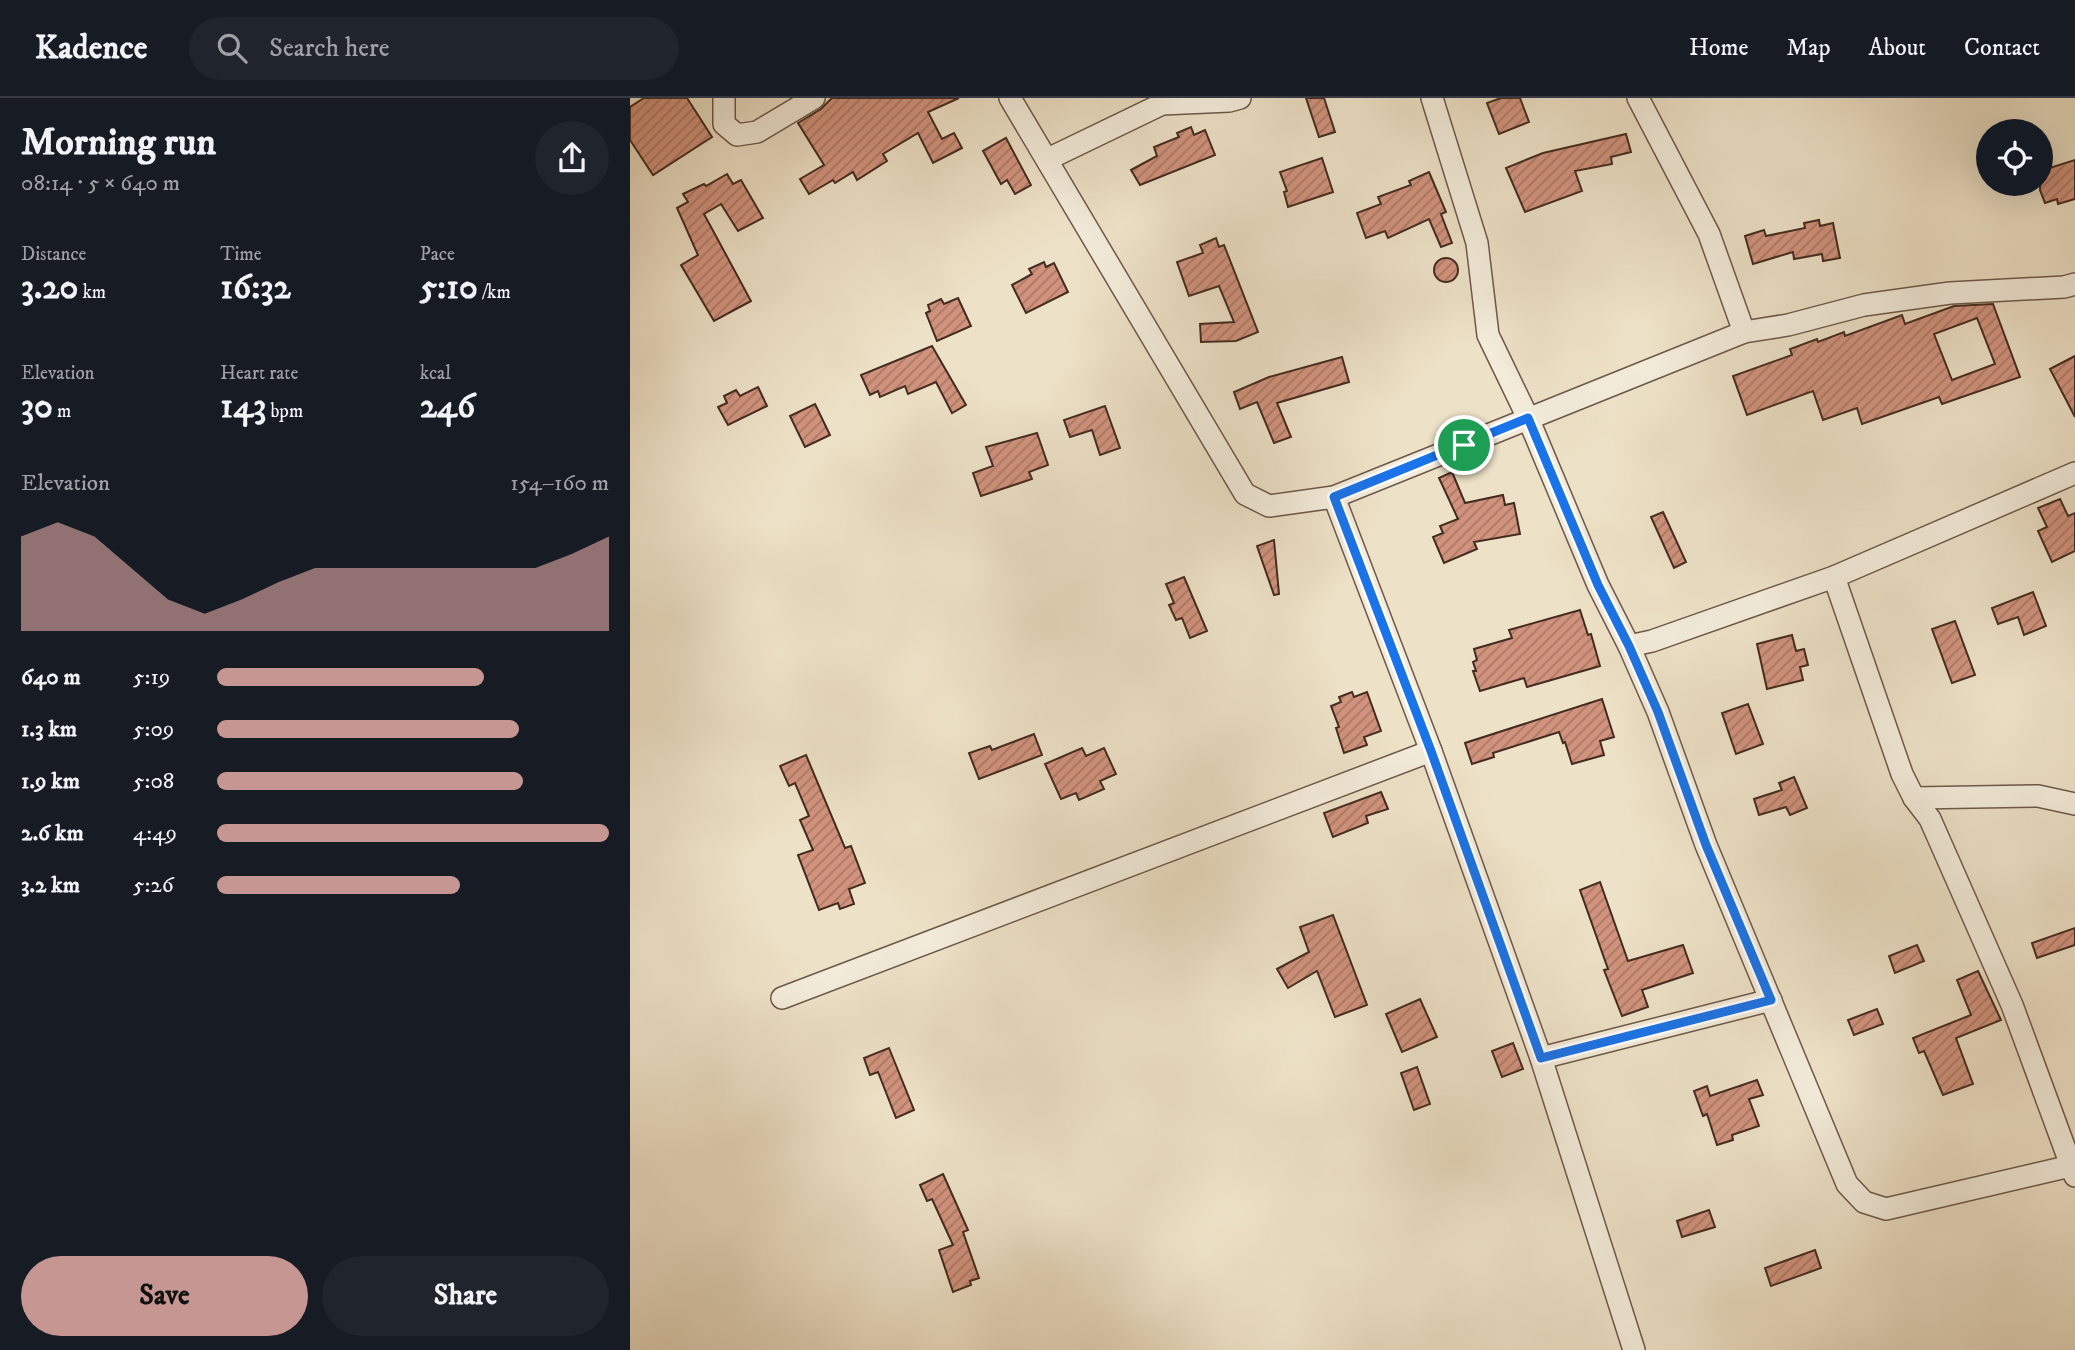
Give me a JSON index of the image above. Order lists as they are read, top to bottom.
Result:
{
  "page": {
    "header": "Kadence",
    "search": "Search here",
    "nav": [
      "Home",
      "Map",
      "About",
      "Contact"
    ],
    "heading": ["Morning run", "08:14 · 5 × 640 m"],
    "stats": [
      ["Distance", "3.20 km"],
      ["Time", "16:32"],
      ["Pace", "5:10 /km"],
      ["Elevation", "30 m"],
      ["Heart rate", "143 bpm"],
      ["kcal", "246"]
    ],
    "chart": ["Elevation", "154–160 m"],
    "list": [
      {
        "name": "640 m",
        "note": "5:19"
      },
      {
        "name": "1.3 km",
        "note": "5:09"
      },
      {
        "name": "1.9 km",
        "note": "5:08"
      },
      {
        "name": "2.6 km",
        "note": "4:49"
      },
      {
        "name": "3.2 km",
        "note": "5:26"
      }
    ],
    "buttons": ["Save", "Share"]
  }
}
